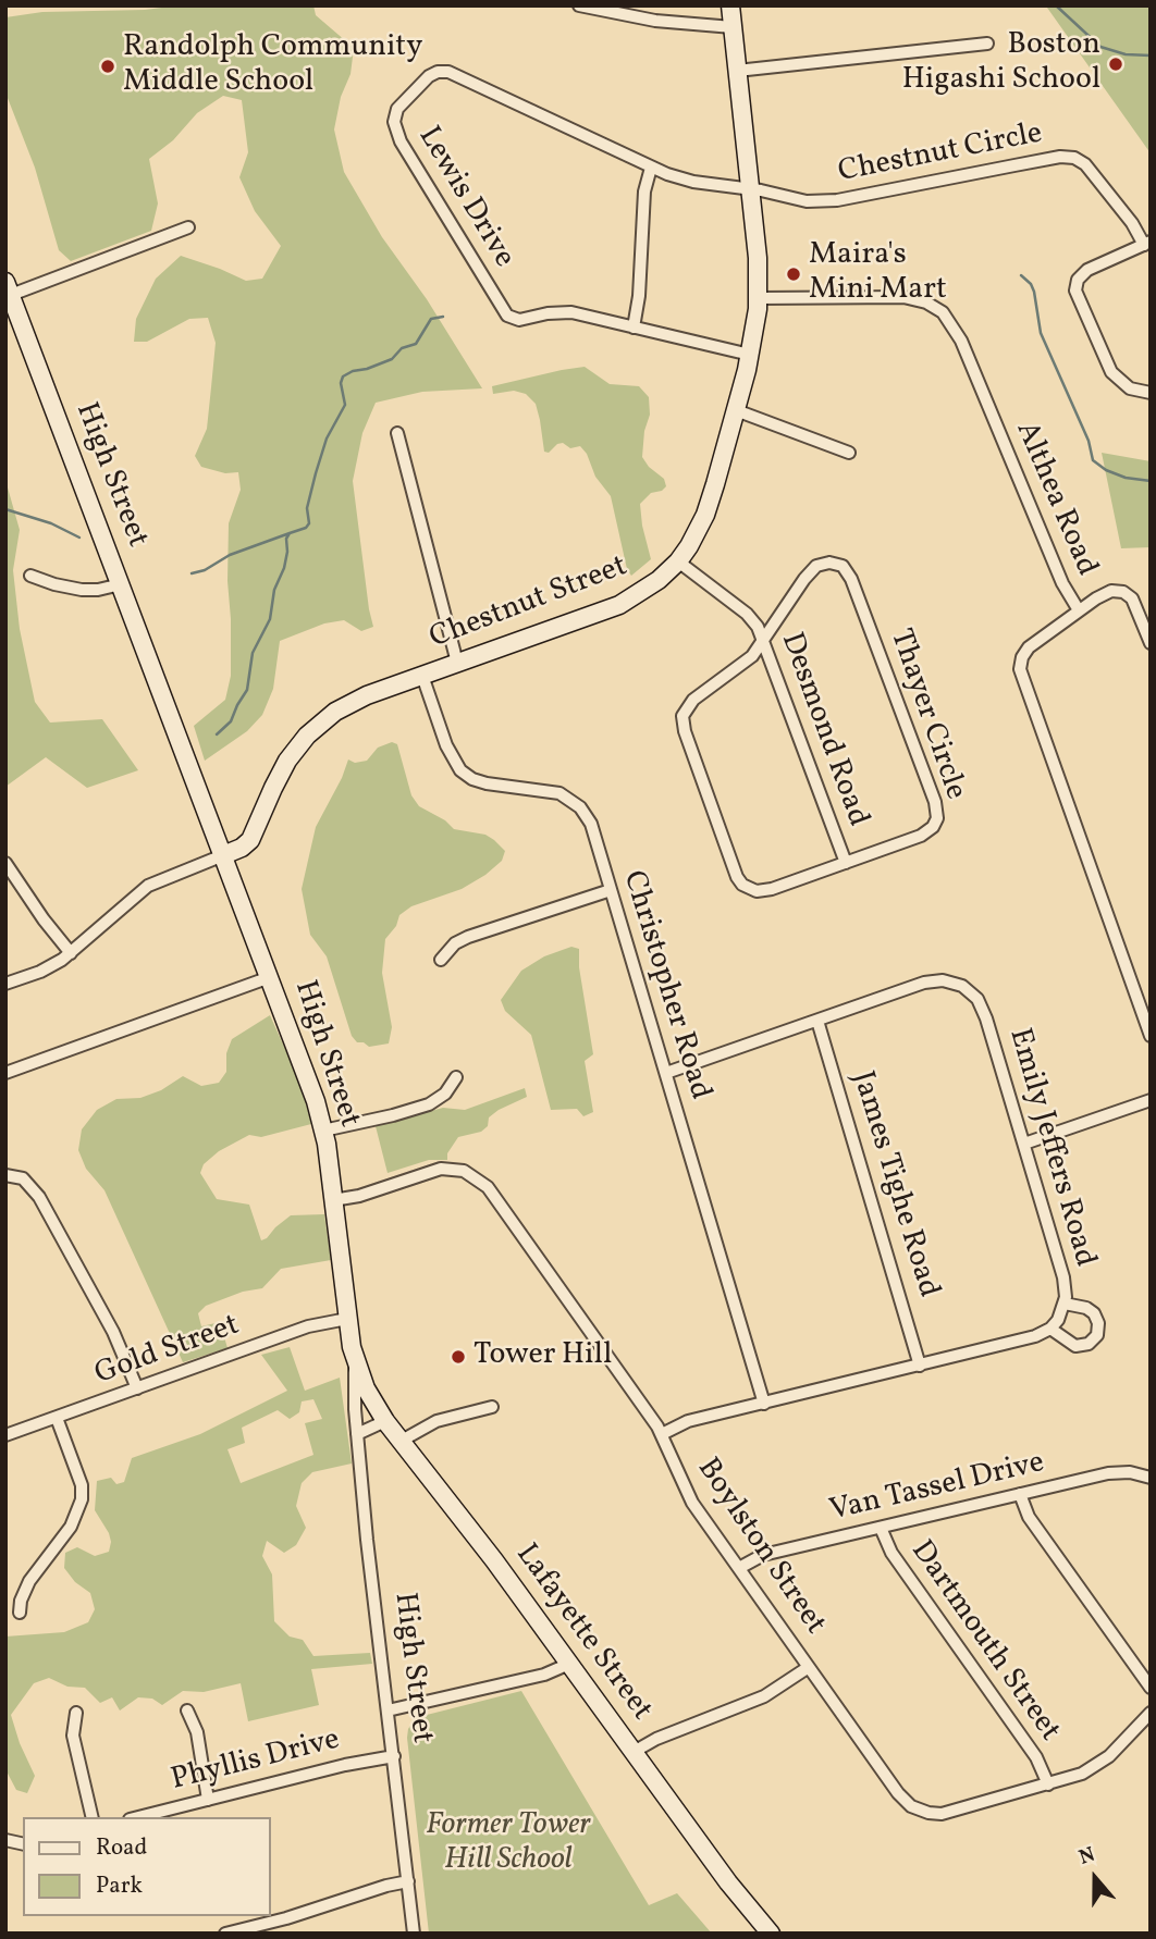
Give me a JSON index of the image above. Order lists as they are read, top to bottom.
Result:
{
  "streets": {
    "main road": ["High Street", "Chestnut Street", "Lafayette Street"],
    "street": [
      "Chestnut Circle",
      "Lewis Drive",
      "Althea Road",
      "Thayer Circle",
      "Desmond Road",
      "Christopher Road",
      "Emily Jeffers Road",
      "James Tighe Road",
      "Gold Street",
      "Van Tassel Drive",
      "Boylston Street",
      "Dartmouth Street",
      "Phyllis Drive"
    ]
  },
  "crossings": [
    ["Chestnut Circle", "Lewis Drive"],
    ["Chestnut Circle", "Chestnut Street"],
    ["Lewis Drive", "Chestnut Street"],
    ["High Street", "Chestnut Street"],
    ["High Street", "Gold Street"],
    ["High Street", "Boylston Street"],
    ["High Street", "Lafayette Street"],
    ["High Street", "Phyllis Drive"],
    ["Althea Road", "Chestnut Street"],
    ["Chestnut Street", "Desmond Road"],
    ["Chestnut Street", "Christopher Road"],
    ["Thayer Circle", "Desmond Road"],
    ["Christopher Road", "Emily Jeffers Road"],
    ["Emily Jeffers Road", "James Tighe Road"],
    ["Van Tassel Drive", "Boylston Street"],
    ["Van Tassel Drive", "Dartmouth Street"],
    ["Boylston Street", "Dartmouth Street"]
  ],
  "parks": ["Former Tower Hill School"],
  "places": [
    "Boston Higashi School",
    "Randolph Community Middle School",
    "Maira's Mini Mart",
    "Tower Hill"
  ],
  "legend": ["Road", "Park"],
  "north": "top"
}
